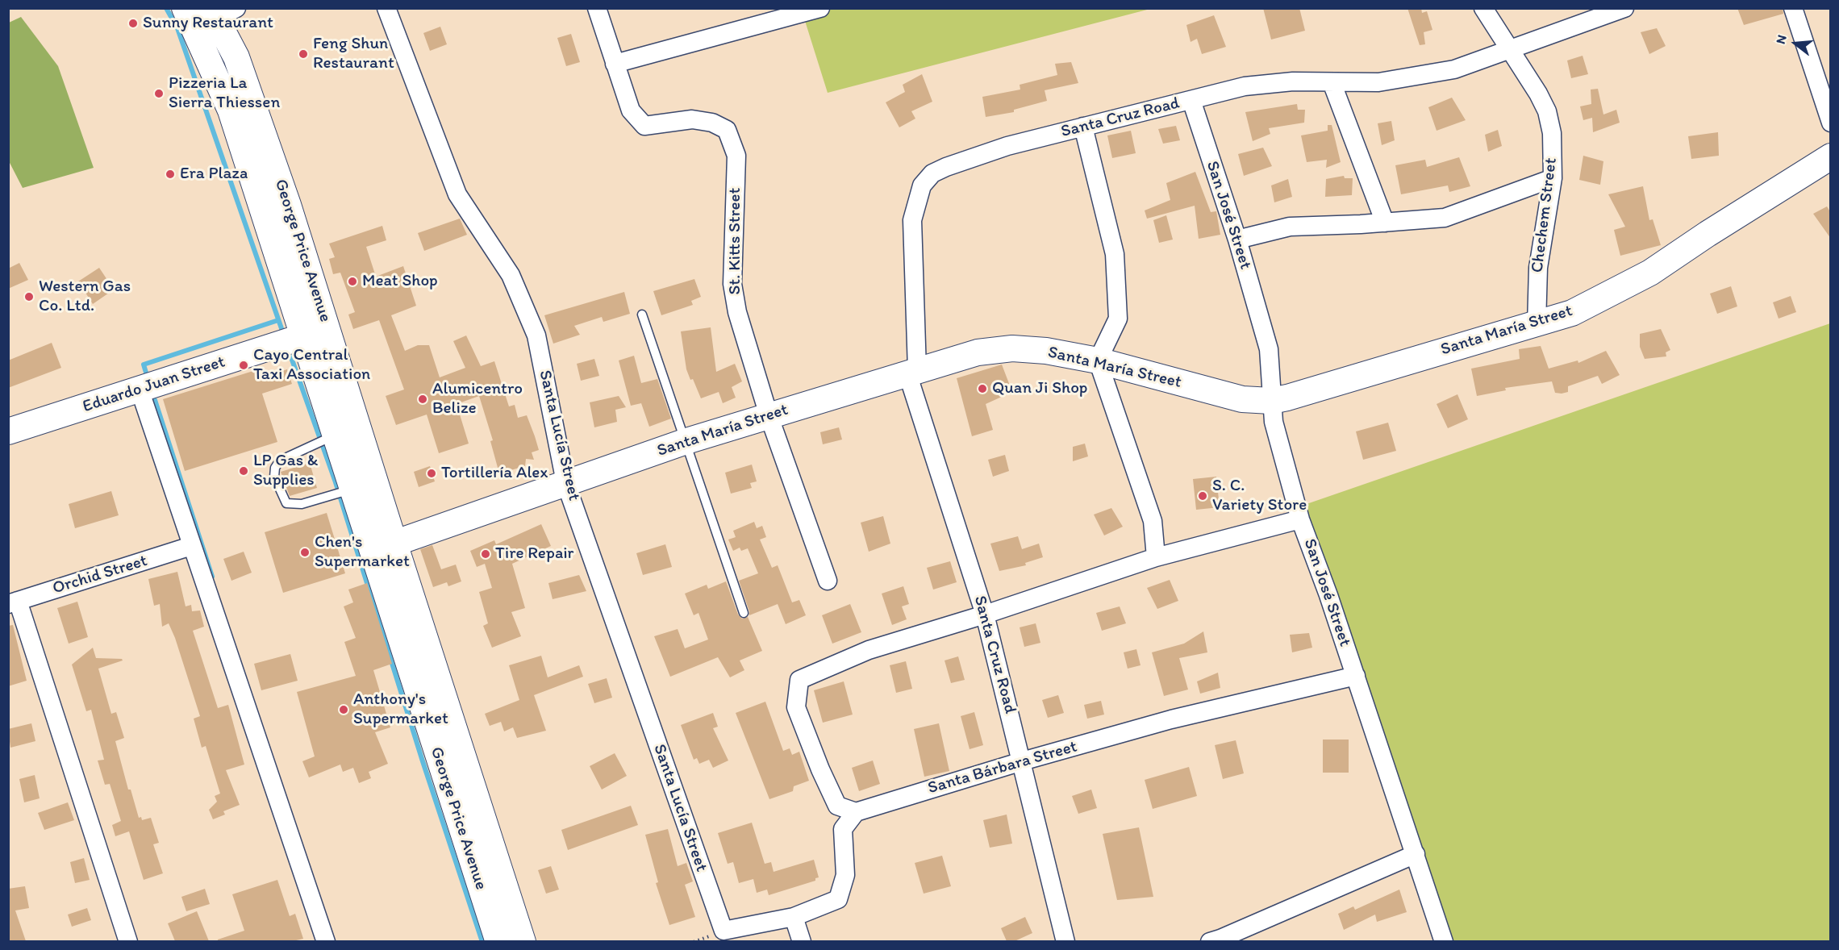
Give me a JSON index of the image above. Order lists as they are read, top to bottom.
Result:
{
  "streets": {
    "main road": ["George Price Avenue", "Santa María Street", "Eduardo Juan Street"],
    "street": [
      "Santa Cruz Road",
      "San José Street",
      "Chechem Street",
      "St. Kitts Street",
      "Santa Lucía Street",
      "Orchid Street",
      "Santa Bárbara Street"
    ]
  },
  "crossings": [
    ["Santa Cruz Road", "San José Street"],
    ["Santa Cruz Road", "Chechem Street"],
    ["Santa Cruz Road", "Santa María Street"],
    ["Santa Cruz Road", "Santa Bárbara Street"],
    ["San José Street", "Santa María Street"],
    ["San José Street", "Santa Bárbara Street"],
    ["Chechem Street", "Santa María Street"],
    ["St. Kitts Street", "Santa María Street"],
    ["George Price Avenue", "Santa María Street"],
    ["George Price Avenue", "Eduardo Juan Street"],
    ["Santa María Street", "Santa Lucía Street"]
  ],
  "places": [
    "Sunny Restaurant",
    "Feng Shun Restaurant",
    "Pizzeria La Sierra Thiessen",
    "Era Plaza",
    "Meat Shop",
    "Western Gas Co. Ltd.",
    "Cayo Central Taxi Association",
    "Quan Ji Shop",
    "Alumicentro Belize",
    "LP Gas & Supplies",
    "Tortillería Alex",
    "S. C. Variety Store",
    "Chen's Supermarket",
    "Tire Repair",
    "Anthony's Supermarket"
  ],
  "north": "left"
}
